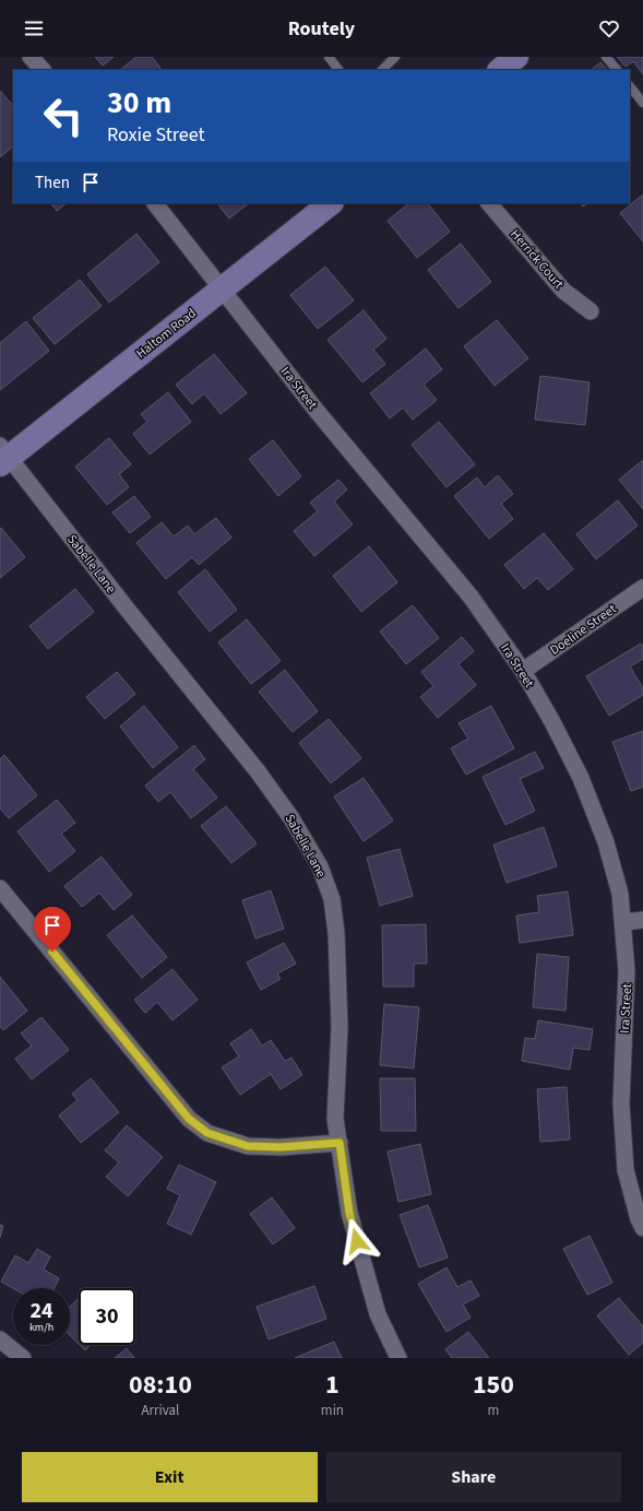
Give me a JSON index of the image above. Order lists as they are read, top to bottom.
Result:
{
  "streets": {
    "main road": ["Haltom Road"],
    "street": [
      "Herrick Court",
      "Ira Street",
      "Sabelle Lane",
      "Doeline Street"
    ]
  },
  "crossings": [
    ["Haltom Road", "Ira Street"],
    ["Haltom Road", "Sabelle Lane"],
    ["Ira Street", "Doeline Street"]
  ],
  "page": {
    "header": "Routely",
    "turn": ["30 m", "Roxie Street"],
    "then": "Then",
    "speed": "24 km/h",
    "limit": "30",
    "eta": [
      "08:10",
      "Arrival",
      "1",
      "min",
      "150",
      "m"
    ],
    "buttons": ["Exit", "Share"]
  }
}
